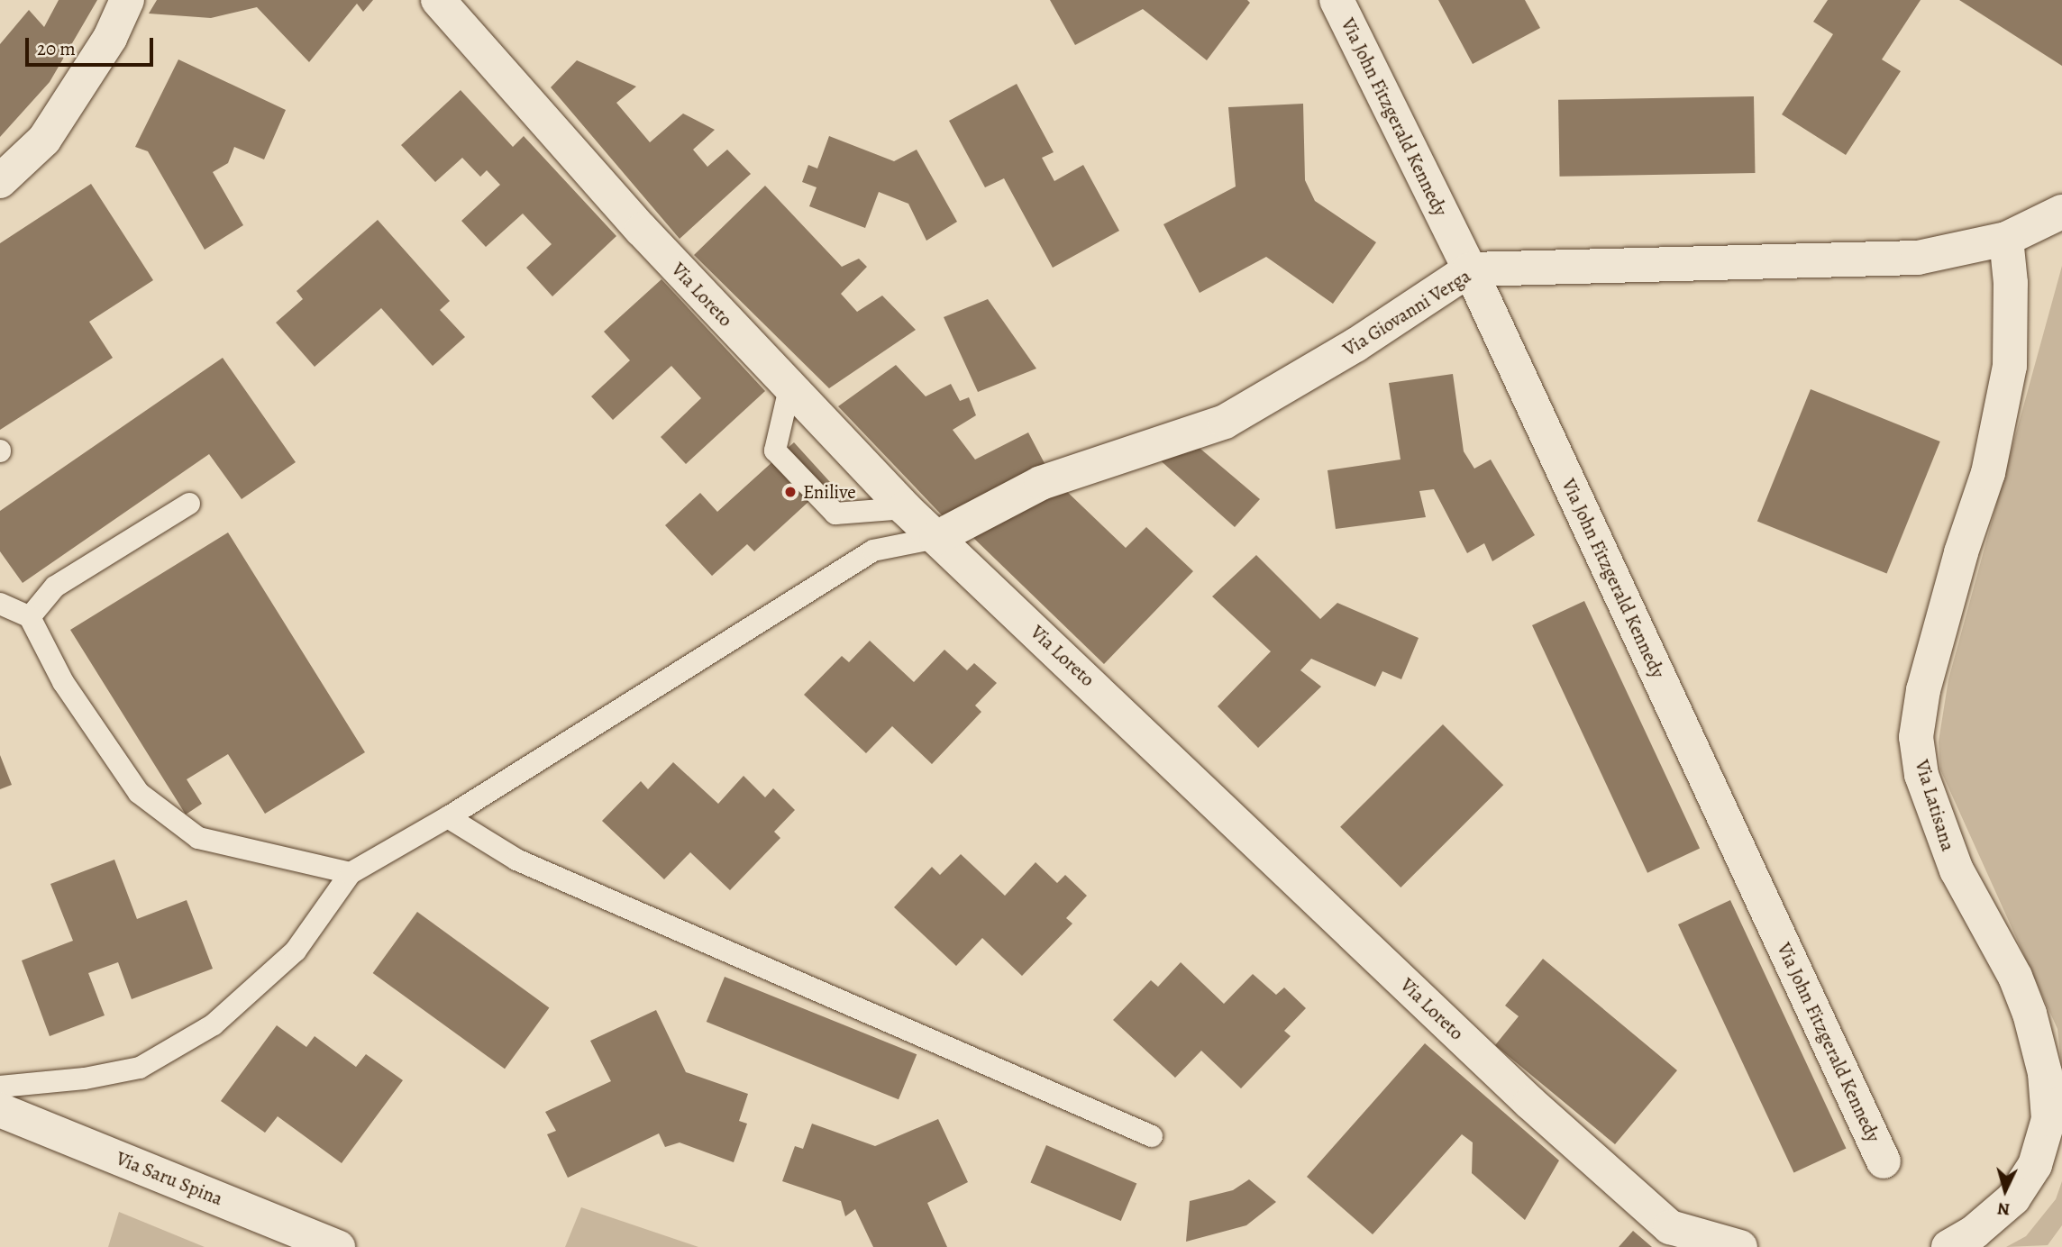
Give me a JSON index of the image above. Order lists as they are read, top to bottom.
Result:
{
  "streets": {
    "street": [
      "Via John Fitzgerald Kennedy",
      "Via Loreto",
      "Via Giovanni Verga",
      "Via Latisana",
      "Via Saru Spina"
    ]
  },
  "crossings": [
    ["Via John Fitzgerald Kennedy", "Via Giovanni Verga"],
    ["Via Loreto", "Via Giovanni Verga"],
    ["Via Giovanni Verga", "Via Latisana"]
  ],
  "places": ["Enilive"],
  "scale_bar": "20 m",
  "north": "bottom"
}
